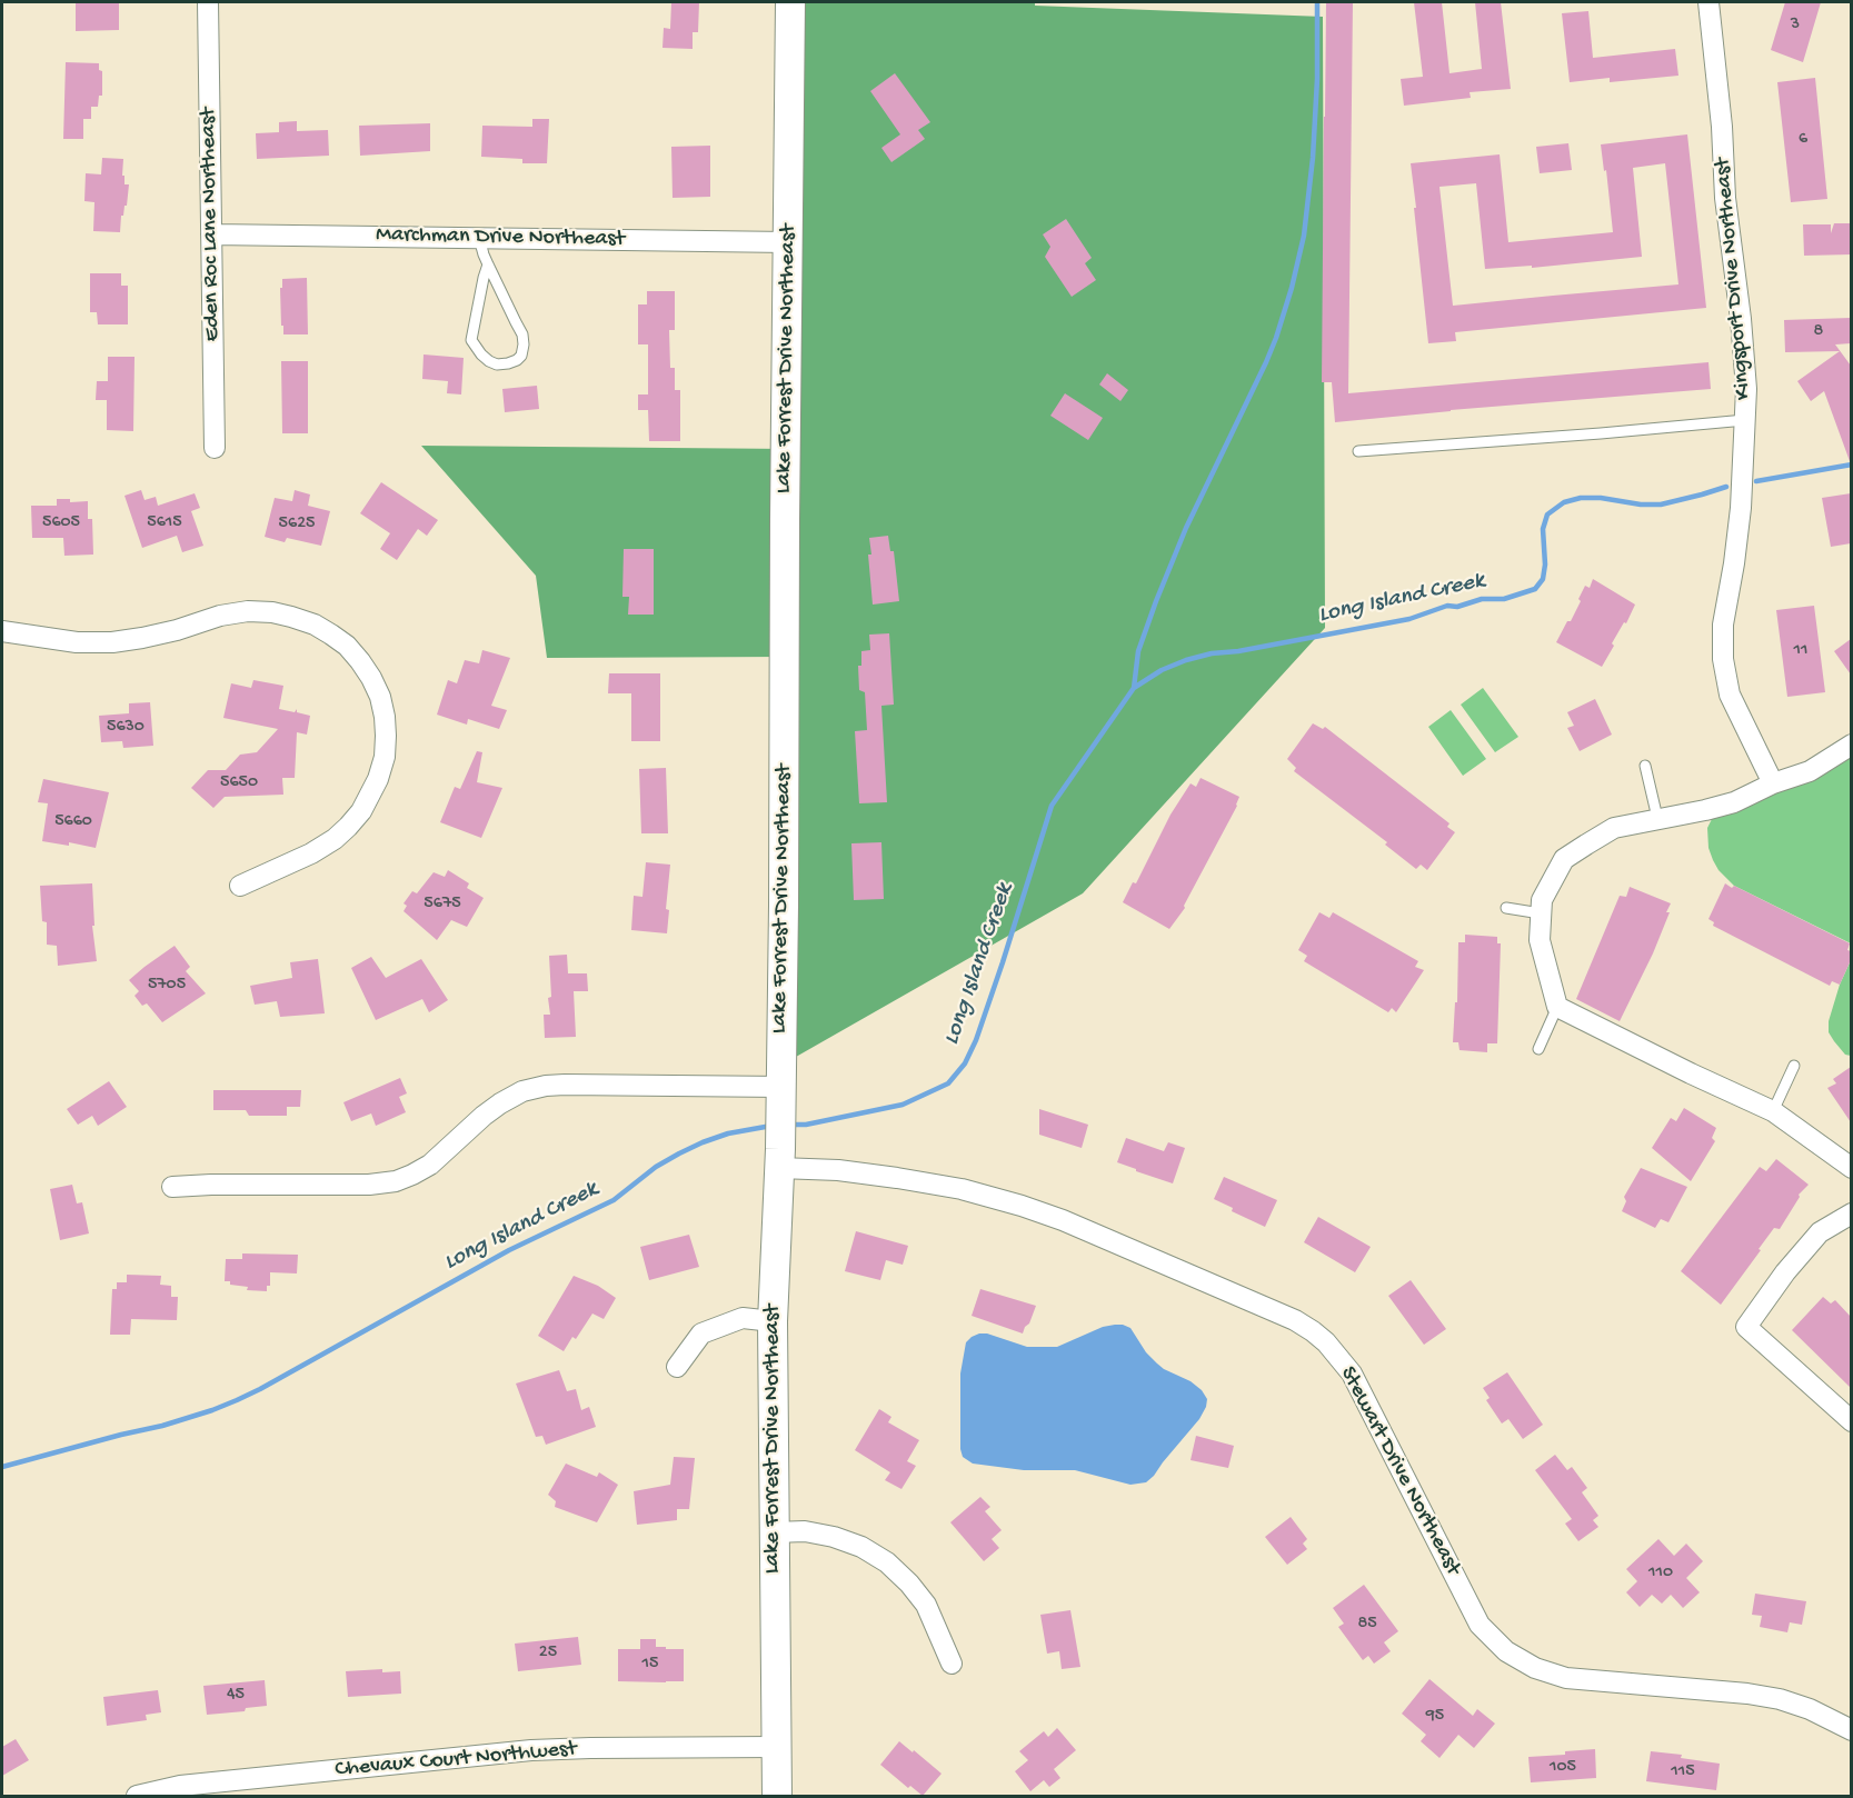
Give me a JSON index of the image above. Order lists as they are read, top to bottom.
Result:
{
  "streets": {
    "street": [
      "Eden Roc Lane Northeast",
      "Marchman Drive Northeast",
      "Kingsport Drive Northeast",
      "Lake Forrest Drive Northeast",
      "Stewart Drive Northeast",
      "Chevaux Court Northwest"
    ]
  },
  "crossings": [
    ["Eden Roc Lane Northeast", "Marchman Drive Northeast"],
    ["Marchman Drive Northeast", "Lake Forrest Drive Northeast"],
    ["Lake Forrest Drive Northeast", "Stewart Drive Northeast"],
    ["Lake Forrest Drive Northeast", "Chevaux Court Northwest"]
  ],
  "water": ["Long Island Creek"],
  "house_numbers": [
    "3",
    "6",
    "8",
    "5605",
    "5615",
    "5625",
    "11",
    "5630",
    "5650",
    "5660",
    "5675",
    "5705",
    "110",
    "85",
    "25",
    "15",
    "45",
    "95",
    "105",
    "115"
  ]
}
